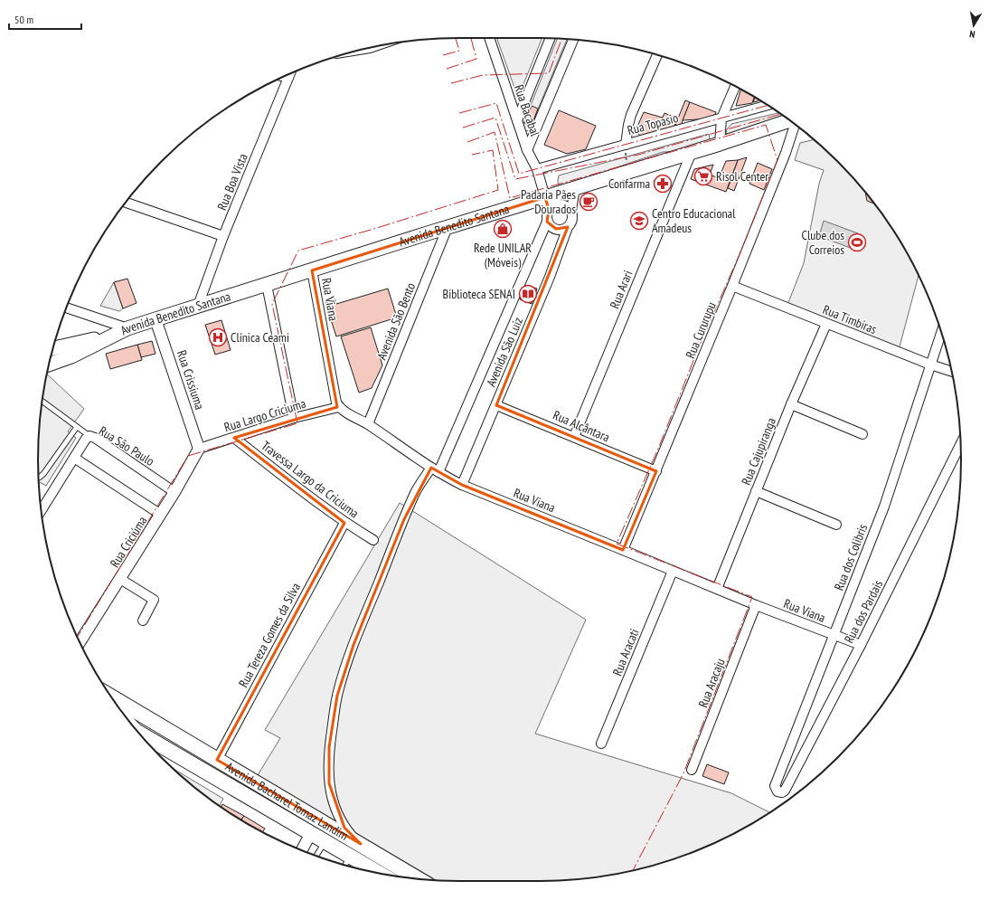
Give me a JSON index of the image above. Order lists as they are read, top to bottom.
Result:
{
  "streets": {
    "highway": ["Avenida Bacharel Tomaz Landim"],
    "main road": ["Avenida Benedito Santana"],
    "street": [
      "Rua Bacabal",
      "Rua Topasio",
      "Rua Boa Vista",
      "Rua Arari",
      "Rua Viana",
      "Rua Timbiras",
      "Avenida São Bento",
      "Rua Cururupu",
      "Avenida São Luiz",
      "Rua Crissiuma",
      "Rua Largo Criciuma",
      "Rua Alcântara",
      "Rua São Paulo",
      "Rua Cajupiranga",
      "Travessa Largo da Criciuma",
      "Rua Criciúma",
      "Rua dos Colibris",
      "Rua dos Pardais",
      "Rua Tereza Gomes da Silva",
      "Rua Aracati",
      "Rua Aracaju"
    ]
  },
  "crossings": [
    ["Rua Bacabal", "Rua Topasio"],
    ["Rua Bacabal", "Avenida Benedito Santana"],
    ["Rua Bacabal", "Avenida São Luiz"],
    ["Rua Boa Vista", "Avenida Benedito Santana"],
    ["Avenida Benedito Santana", "Rua Arari"],
    ["Avenida Benedito Santana", "Rua Viana"],
    ["Avenida Benedito Santana", "Avenida São Bento"],
    ["Avenida Benedito Santana", "Avenida São Luiz"],
    ["Avenida Benedito Santana", "Rua Crissiuma"],
    ["Rua Arari", "Rua Alcântara"],
    ["Rua Viana", "Avenida São Bento"],
    ["Rua Viana", "Rua Cururupu"],
    ["Rua Viana", "Avenida São Luiz"],
    ["Rua Viana", "Rua Largo Criciuma"],
    ["Rua Viana", "Rua Cajupiranga"],
    ["Rua Viana", "Rua dos Colibris"],
    ["Rua Viana", "Rua dos Pardais"],
    ["Rua Viana", "Rua Aracati"],
    ["Rua Viana", "Rua Aracaju"],
    ["Rua Timbiras", "Rua Cururupu"],
    ["Rua Timbiras", "Rua Cajupiranga"],
    ["Rua Timbiras", "Rua dos Colibris"],
    ["Rua Cururupu", "Rua Alcântara"],
    ["Avenida São Luiz", "Rua Alcântara"],
    ["Avenida São Luiz", "Avenida Bacharel Tomaz Landim"],
    ["Rua Crissiuma", "Rua Largo Criciuma"],
    ["Rua Crissiuma", "Rua Criciúma"],
    ["Rua Largo Criciuma", "Travessa Largo da Criciuma"],
    ["Rua Largo Criciuma", "Rua Criciúma"],
    ["Rua São Paulo", "Rua Criciúma"],
    ["Travessa Largo da Criciuma", "Rua Tereza Gomes da Silva"],
    ["Rua dos Colibris", "Rua dos Pardais"],
    ["Rua Tereza Gomes da Silva", "Avenida Bacharel Tomaz Landim"]
  ],
  "places": {
    "supermarket": ["Risol Center"],
    "pharmacy": ["Confarma"],
    "cafe": ["Padaria Pães Dourados"],
    "school or university": ["Centro Educacional Amadeus"],
    "shop": ["Rede UNILAR (Móveis)"],
    "sports": ["Clube dos Correios"],
    "library": ["Biblioteca SENAI"],
    "hospital": ["Clínica Ceami"]
  },
  "scale_bar": "50 m",
  "north": "bottom"
}
